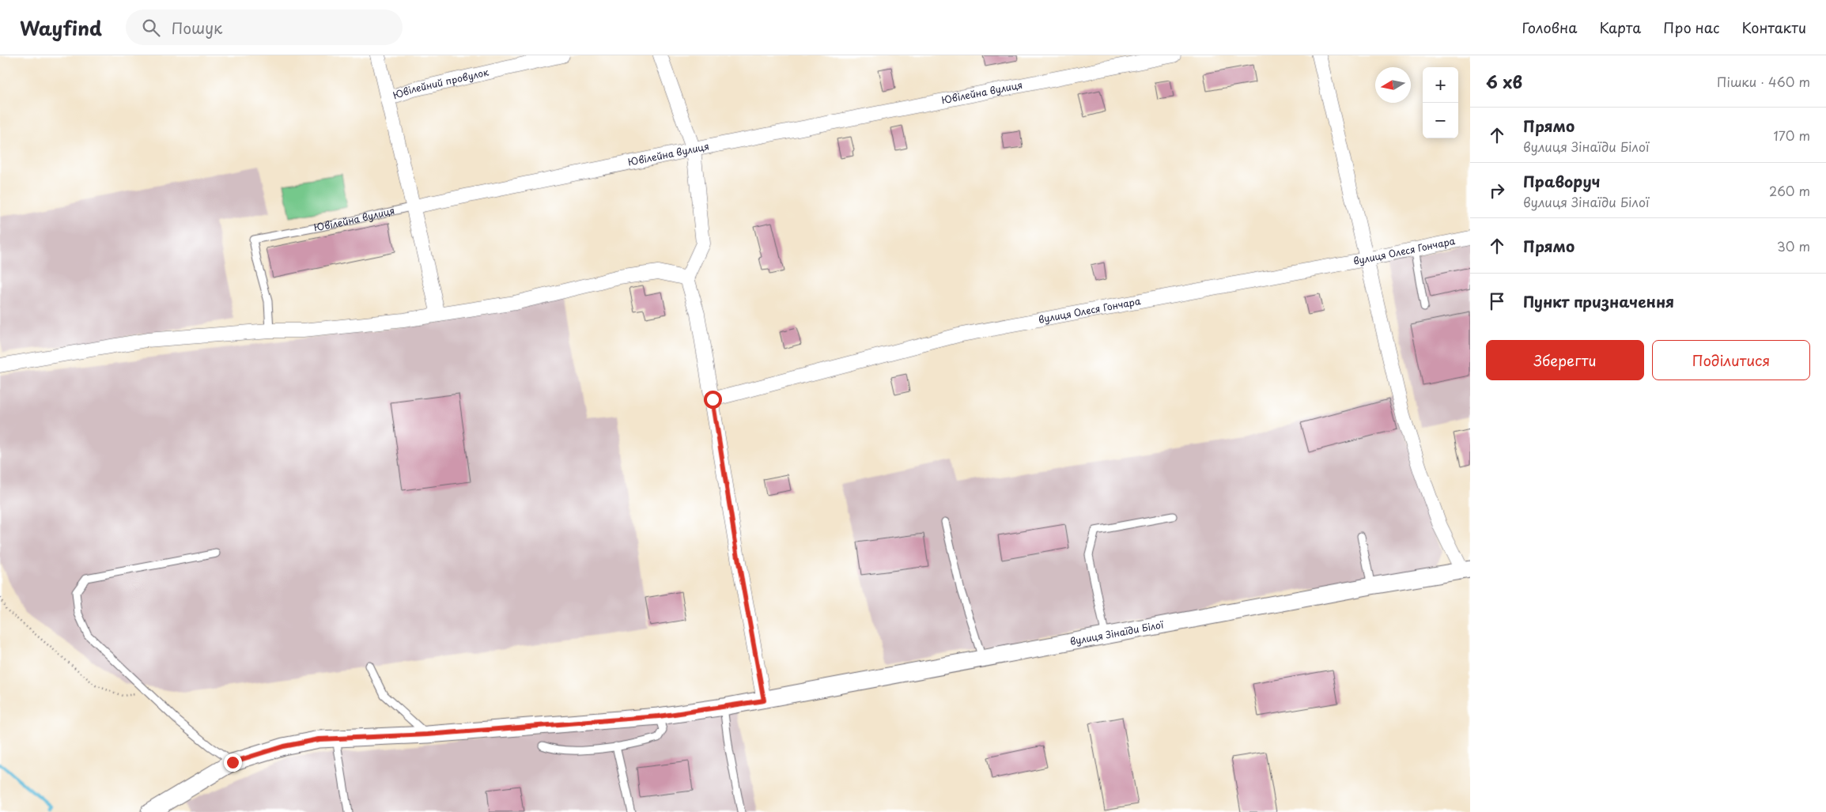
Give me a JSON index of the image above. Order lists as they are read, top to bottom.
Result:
{
  "streets": {
    "street": [
      "Ювілейний провулок",
      "Ювілейна вулиця",
      "вулиця Олеся Гончара",
      "вулиця Зінаїди Білої"
    ]
  },
  "north": "left",
  "page": {
    "header": "Wayfind",
    "search": "Пошук",
    "nav": [
      "Головна",
      "Карта",
      "Про нас",
      "Контакти"
    ],
    "heading": ["6 хв", "Пішки · 460 m"],
    "map_buttons": ["+", "−"],
    "list": [
      ["Прямо", "вулиця Зінаїди Білої", "170 m"],
      ["Праворуч", "вулиця Зінаїди Білої", "260 m"],
      ["Прямо", "30 m"],
      "Пункт призначення"
    ],
    "buttons": ["Зберегти", "Поділитися"]
  }
}
